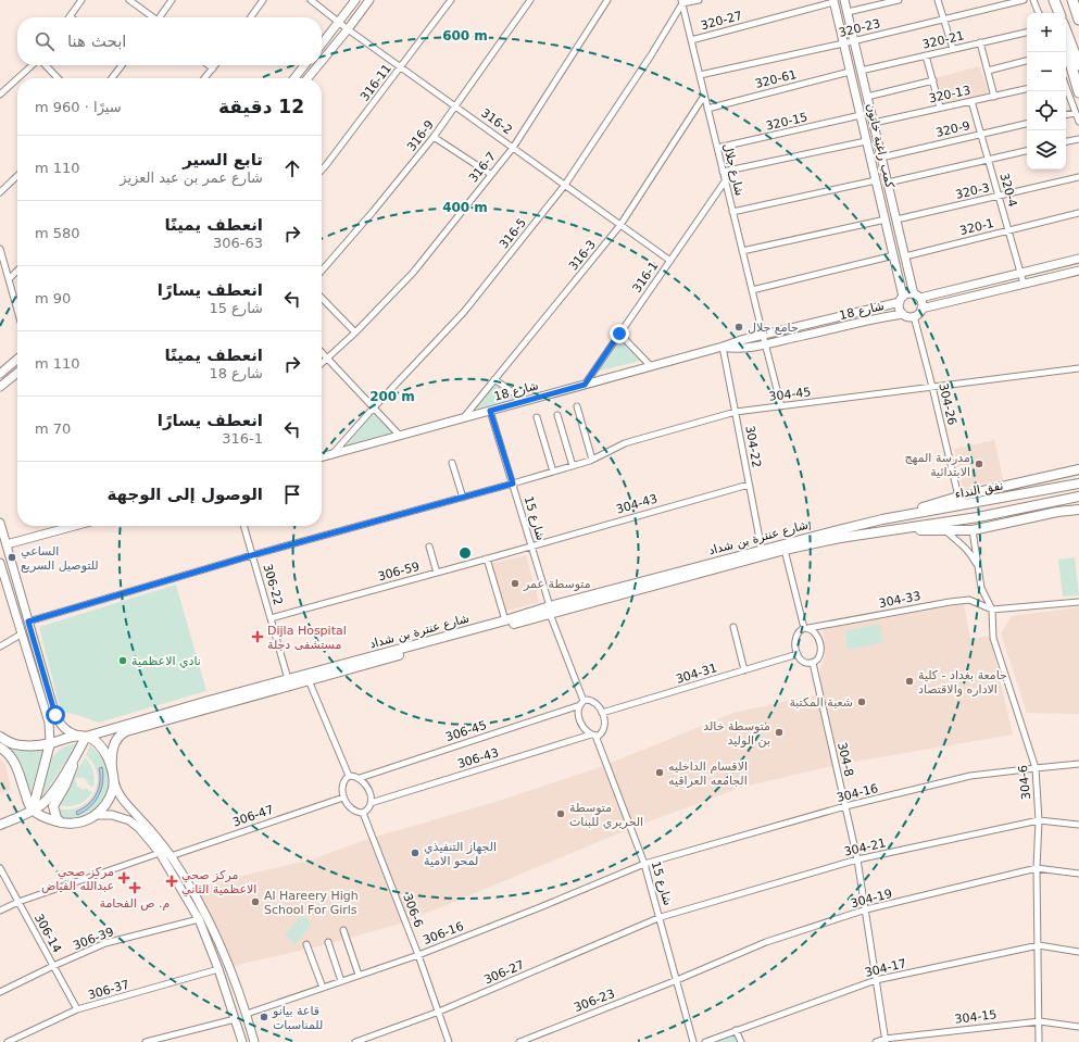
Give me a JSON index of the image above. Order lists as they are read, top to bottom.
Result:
{
  "streets": {
    "main road": ["نفق النداء", "شارع عنترة بن شداد"],
    "street": [
      "320-27",
      "320-23",
      "320-21",
      "320-61",
      "316-11",
      "320-13",
      "316-2",
      "320-15",
      "320-9",
      "316-9",
      "كمب راغبة خاتون",
      "316-7",
      "شارع جلال",
      "320-4",
      "320-3",
      "320-1",
      "316-5",
      "316-3",
      "316-1",
      "شارع 18",
      "304-45",
      "304-26",
      "304-22",
      "304-43",
      "شارع 15",
      "306-59",
      "306-22",
      "304-33",
      "304-31",
      "306-45",
      "306-43",
      "304-8",
      "304-6",
      "304-16",
      "306-47",
      "304-21",
      "304-19",
      "306-6",
      "306-14",
      "306-16",
      "306-39",
      "304-17",
      "306-27",
      "306-37",
      "306-23",
      "304-15"
    ]
  },
  "crossings": [
    ["320-27", "كمب راغبة خاتون"],
    ["320-27", "شارع جلال"],
    ["320-23", "كمب راغبة خاتون"],
    ["320-23", "شارع جلال"],
    ["320-21", "كمب راغبة خاتون"],
    ["320-61", "كمب راغبة خاتون"],
    ["320-61", "شارع جلال"],
    ["316-11", "316-2"],
    ["320-13", "كمب راغبة خاتون"],
    ["320-13", "320-4"],
    ["316-2", "316-9"],
    ["316-2", "316-7"],
    ["316-2", "316-5"],
    ["316-2", "316-3"],
    ["316-2", "316-1"],
    ["320-15", "كمب راغبة خاتون"],
    ["320-15", "شارع جلال"],
    ["320-9", "كمب راغبة خاتون"],
    ["320-9", "320-4"],
    ["كمب راغبة خاتون", "320-3"],
    ["كمب راغبة خاتون", "320-1"],
    ["كمب راغبة خاتون", "شارع 18"],
    ["كمب راغبة خاتون", "304-26"],
    ["شارع جلال", "316-5"],
    ["شارع جلال", "316-3"],
    ["شارع جلال", "316-1"],
    ["شارع جلال", "شارع 18"],
    ["شارع جلال", "304-45"],
    ["320-4", "320-3"],
    ["320-4", "320-1"],
    ["316-5", "شارع 18"],
    ["316-3", "شارع 18"],
    ["316-1", "شارع 18"],
    ["شارع 18", "304-26"],
    ["شارع 18", "304-22"],
    ["شارع 18", "شارع 15"],
    ["304-45", "304-26"],
    ["304-45", "304-22"],
    ["304-45", "شارع 15"],
    ["304-45", "306-22"],
    ["304-22", "304-43"],
    ["304-22", "شارع عنترة بن شداد"],
    ["نفق النداء", "شارع عنترة بن شداد"],
    ["304-43", "شارع 15"],
    ["304-43", "306-59"],
    ["شارع 15", "شارع عنترة بن شداد"],
    ["شارع 15", "306-59"],
    ["شارع 15", "304-31"],
    ["شارع 15", "306-45"],
    ["شارع 15", "306-43"],
    ["شارع 15", "304-16"],
    ["شارع 15", "304-21"],
    ["شارع 15", "304-19"],
    ["شارع 15", "306-16"],
    ["شارع 15", "306-27"],
    ["شارع 15", "306-23"],
    ["شارع عنترة بن شداد", "306-22"],
    ["306-59", "306-22"],
    ["304-33", "304-31"],
    ["304-33", "304-8"],
    ["304-33", "304-6"],
    ["304-31", "306-45"],
    ["304-31", "306-43"],
    ["304-31", "304-8"],
    ["306-45", "306-43"],
    ["306-45", "306-47"],
    ["306-45", "306-6"],
    ["306-43", "306-47"],
    ["306-43", "306-6"],
    ["304-8", "304-16"],
    ["304-8", "304-21"],
    ["304-8", "304-19"],
    ["304-8", "304-17"],
    ["304-8", "304-15"],
    ["304-6", "304-16"],
    ["304-6", "304-21"],
    ["304-6", "304-19"],
    ["304-6", "304-17"],
    ["304-6", "304-15"],
    ["304-16", "306-16"],
    ["306-47", "306-6"],
    ["304-21", "306-27"],
    ["304-19", "306-23"],
    ["306-6", "306-16"],
    ["306-6", "306-27"],
    ["306-14", "306-39"],
    ["306-14", "306-37"]
  ],
  "places": {
    "other": [
      "جامع جلال",
      "مدرسة المهج الابتدائية",
      "الساعي للتوصيل السريع",
      "متوسطة عمر",
      "نادي الاعظمية",
      "جامعة بغداد - كلية الاداره والاقتصاد",
      "شعبة المكتبة",
      "متوسطة خالد بن الوليد",
      "الاقسام الداخليه الجامعه العراقيه",
      "متوسطة الحريري للبنات",
      "الجهاز التنفيذي لمحو الامية",
      "Al Hareery High School For Girls",
      "قاعة بيانو للمناسبات"
    ],
    "health": [
      "Dijla Hospital مستشفى دجلة",
      "مركز صحي عبدالله الفياض",
      "مركز صحي الاعظمية الثاني",
      "م. ص الفحامة"
    ]
  },
  "page": {
    "map_buttons": ["+", "−"],
    "search": "ابحث هنا",
    "heading": ["12 دقيقة", "سيرًا · 960 m"],
    "list": [
      ["تابع السير", "شارع عمر بن عبد العزيز", "110 m"],
      ["انعطف يمينًا", "306-63", "580 m"],
      ["انعطف يسارًا", "شارع 15", "90 m"],
      ["انعطف يمينًا", "شارع 18", "110 m"],
      ["انعطف يسارًا", "316-1", "70 m"],
      "الوصول إلى الوجهة"
    ]
  },
  "rings": ["600 m", "400 m", "200 m"]
}
